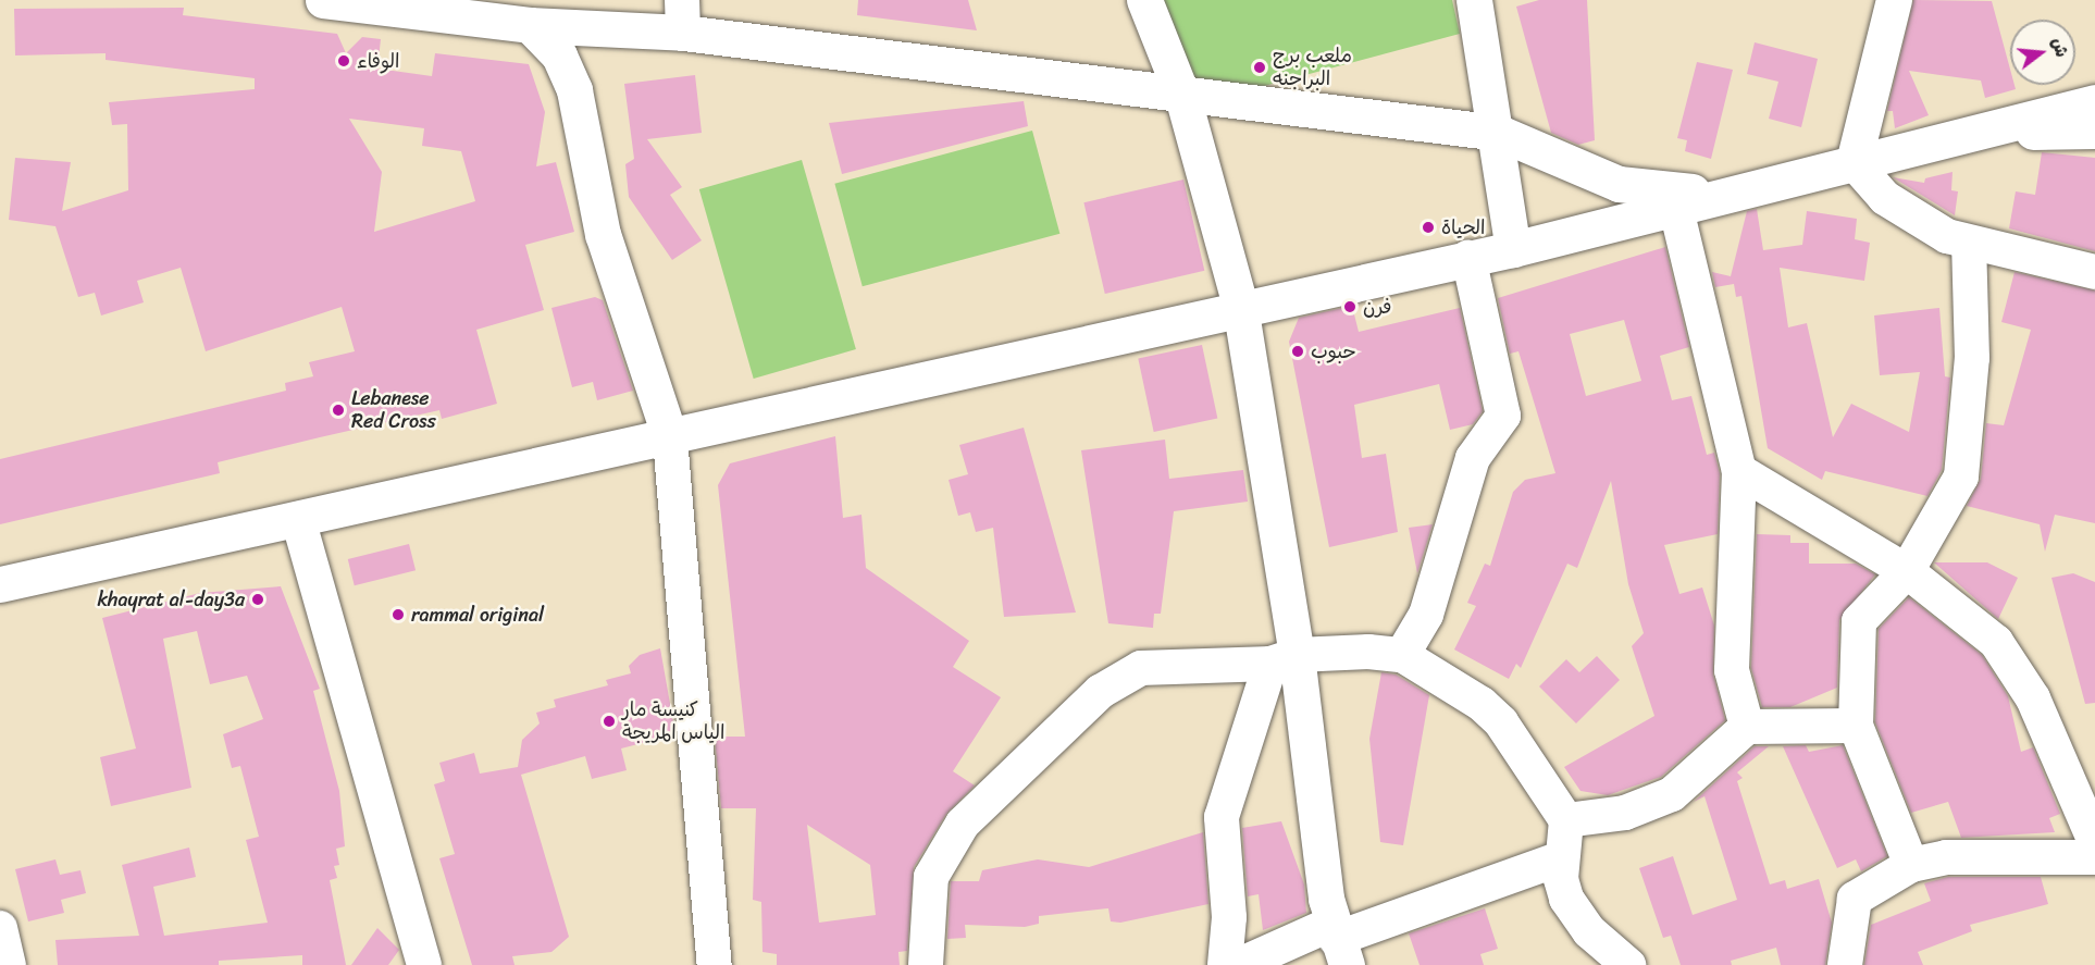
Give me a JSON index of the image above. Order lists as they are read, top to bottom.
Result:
{
  "places": [
    "الوفاء",
    "ملعب برج البراجنه",
    "الحياة",
    "فرن",
    "حبوب",
    "Lebanese Red Cross",
    "khayrat al-day3a",
    "rammal original",
    "كنيسة مار الياس المريجة"
  ],
  "north": "right"
}
